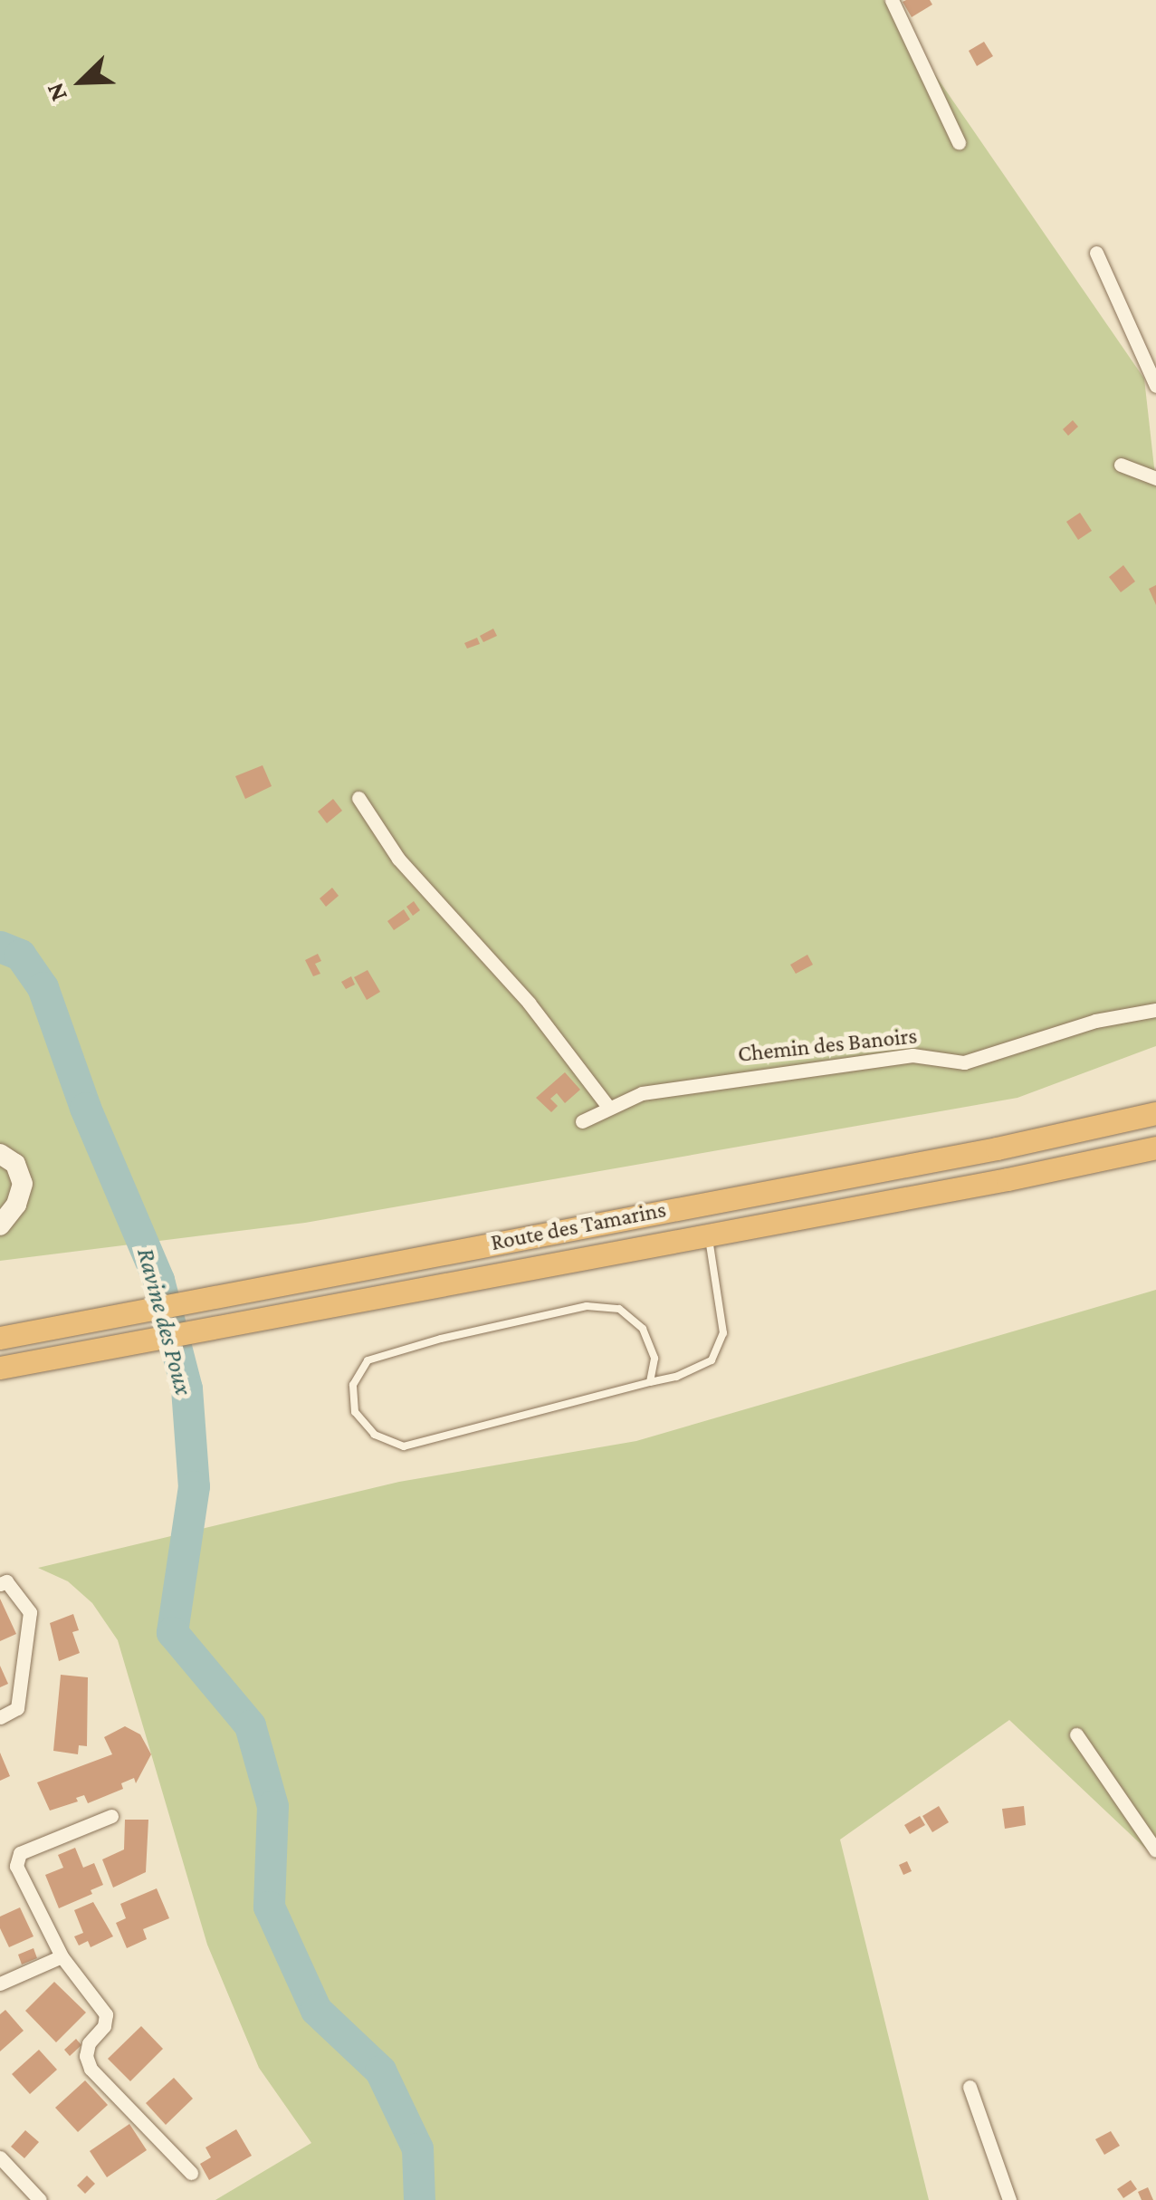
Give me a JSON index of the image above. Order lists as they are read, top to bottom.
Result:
{
  "streets": {
    "highway": ["Route des Tamarins"],
    "street": ["Chemin des Banoirs"]
  },
  "water": ["Ravine des Poux"],
  "north": "bottom left"
}
